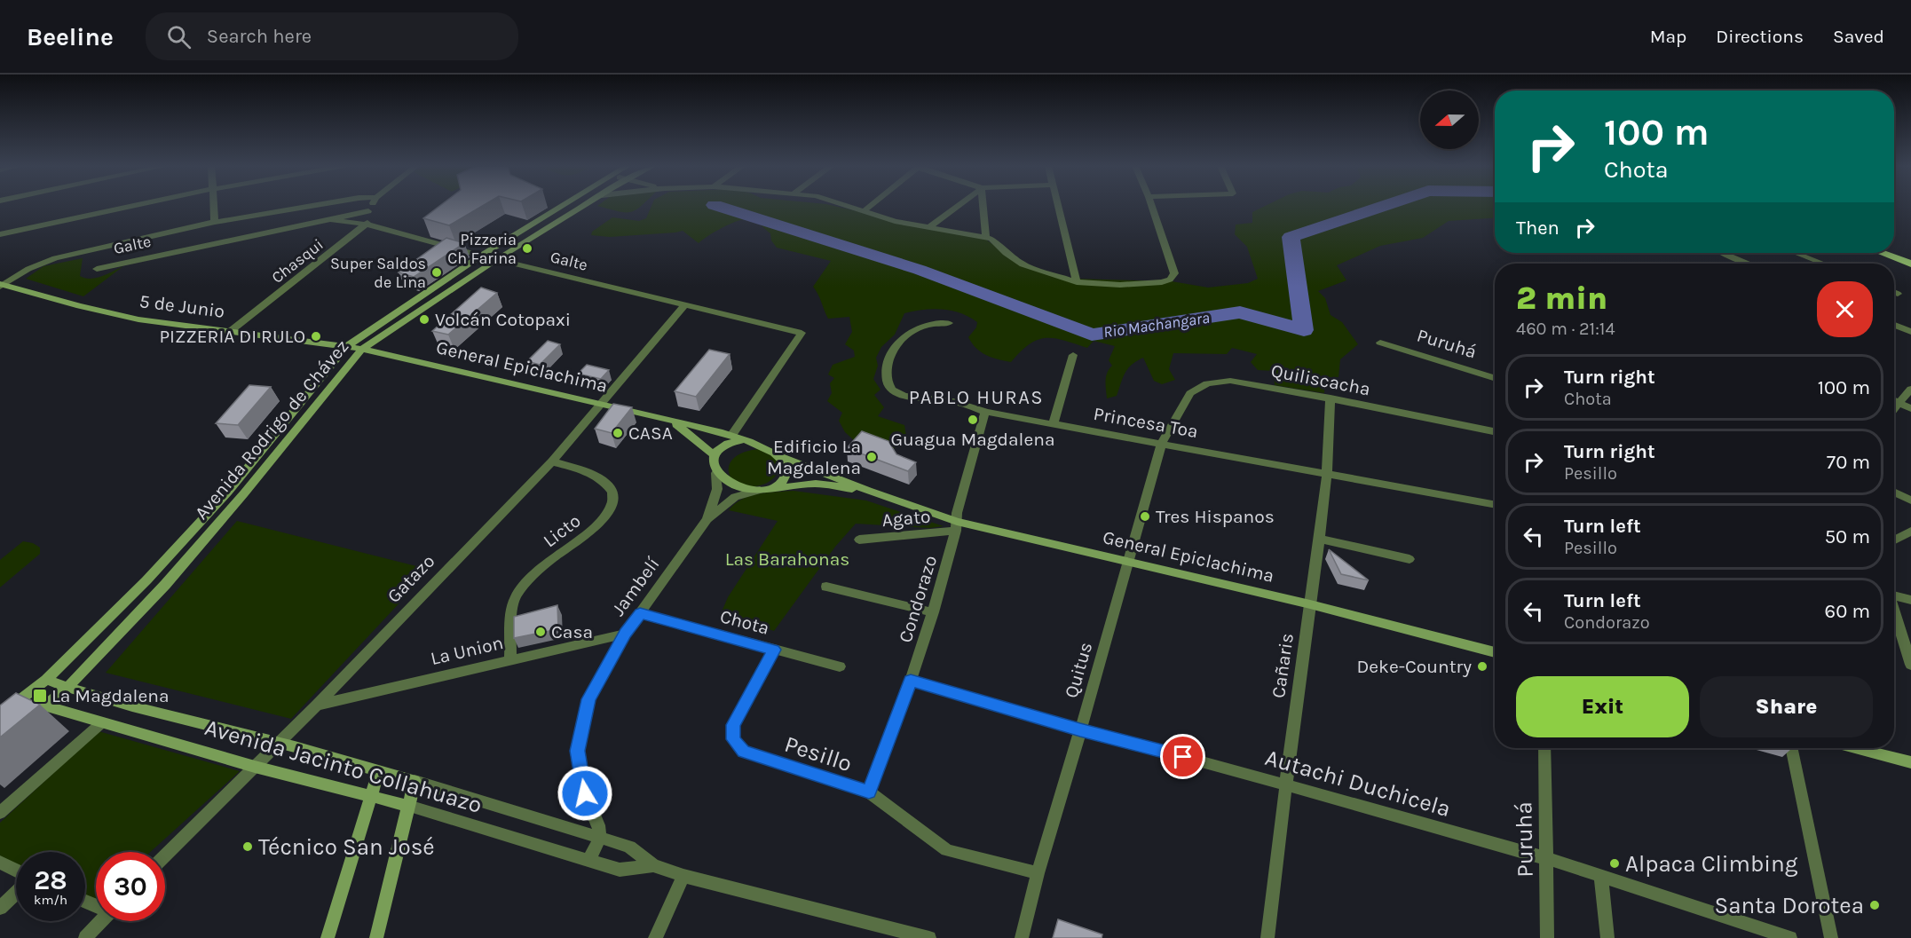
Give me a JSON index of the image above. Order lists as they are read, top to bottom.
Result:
{
  "streets": {
    "street": [
      "Galte",
      "Chasqui",
      "5 de Junio",
      "Puruhá",
      "General Epiclachima",
      "Quiliscacha",
      "Princesa Toa",
      "Avenida Rodrigo de Chávez",
      "Agato",
      "Licto",
      "Gatazo",
      "Jambelí",
      "Condorazo",
      "Chota",
      "La Union",
      "Cañaris",
      "Quitus",
      "Pesillo",
      "Avenida Jacinto Collahuazo",
      "Autachi Duchicela"
    ]
  },
  "crossings": [
    ["Galte", "Chasqui"],
    ["Galte", "General Epiclachima"],
    ["Galte", "Avenida Rodrigo de Chávez"],
    ["Galte", "Gatazo"],
    ["Chasqui", "5 de Junio"],
    ["5 de Junio", "General Epiclachima"],
    ["5 de Junio", "Avenida Rodrigo de Chávez"],
    ["Puruhá", "Autachi Duchicela"],
    ["General Epiclachima", "Avenida Rodrigo de Chávez"],
    ["General Epiclachima", "Agato"],
    ["General Epiclachima", "Gatazo"],
    ["General Epiclachima", "Jambelí"],
    ["General Epiclachima", "Condorazo"],
    ["General Epiclachima", "Cañaris"],
    ["General Epiclachima", "Quitus"],
    ["Quiliscacha", "Princesa Toa"],
    ["Quiliscacha", "Cañaris"],
    ["Quiliscacha", "Quitus"],
    ["Princesa Toa", "Condorazo"],
    ["Princesa Toa", "Cañaris"],
    ["Princesa Toa", "Quitus"],
    ["Avenida Rodrigo de Chávez", "Avenida Jacinto Collahuazo"],
    ["Agato", "Condorazo"],
    ["Licto", "Gatazo"],
    ["Licto", "La Union"],
    ["Gatazo", "La Union"],
    ["Gatazo", "Avenida Jacinto Collahuazo"],
    ["Jambelí", "Chota"],
    ["Jambelí", "La Union"],
    ["Jambelí", "Avenida Jacinto Collahuazo"],
    ["Condorazo", "Pesillo"],
    ["Condorazo", "Autachi Duchicela"],
    ["Chota", "Pesillo"],
    ["Cañaris", "Autachi Duchicela"],
    ["Quitus", "Pesillo"],
    ["Quitus", "Autachi Duchicela"]
  ],
  "districts": ["PABLO HURAS"],
  "water": ["Rio Machangara"],
  "parks": ["Las Barahonas"],
  "places": {
    "other": [
      "Pizzeria Ch Farina",
      "Super Saldos de Lina",
      "Volcán Cotopaxi",
      "PIZZERIA DI RULO",
      "Guagua Magdalena",
      "CASA",
      "Edificio La Magdalena",
      "Tres Hispanos",
      "Casa",
      "Deke-Country",
      "Técnico San José",
      "Alpaca Climbing",
      "Santa Dorotea"
    ],
    "transit": ["La Magdalena"]
  },
  "north": "left",
  "page": {
    "header": "Beeline",
    "search": "Search here",
    "nav": ["Map", "Directions", "Saved"],
    "turn": ["100 m", "Chota"],
    "then": "Then",
    "heading": ["2 min", "460 m · 21:14"],
    "list": [
      {
        "name": "Turn right",
        "note": "Chota",
        "value": "100 m"
      },
      {
        "name": "Turn right",
        "note": "Pesillo",
        "value": "70 m"
      },
      {
        "name": "Turn left",
        "note": "Pesillo",
        "value": "50 m"
      },
      {
        "name": "Turn left",
        "note": "Condorazo",
        "value": "60 m"
      }
    ],
    "buttons": ["Exit", "Share"],
    "speed": "28 km/h",
    "limit": "30"
  }
}
